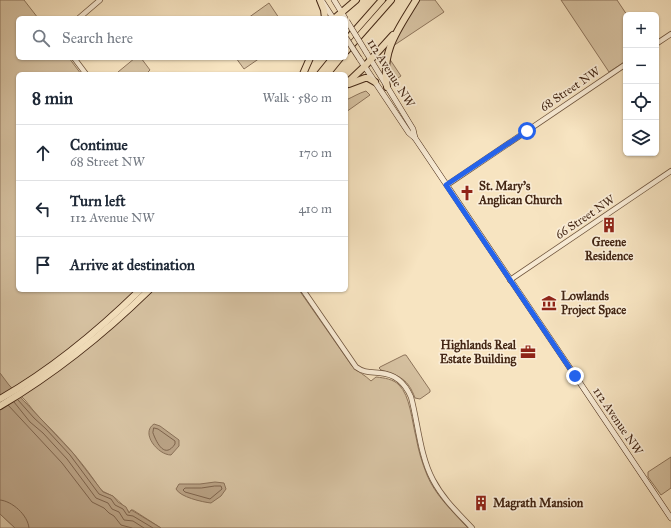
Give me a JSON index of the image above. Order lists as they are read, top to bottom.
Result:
{
  "streets": {
    "main road": ["112 Avenue NW"],
    "street": ["68 Street NW", "66 Street NW"]
  },
  "crossings": [
    ["112 Avenue NW", "68 Street NW"],
    ["112 Avenue NW", "66 Street NW"]
  ],
  "places": {
    "church": ["St. Mary's Anglican Church"],
    "building": ["Greene Residence", "Magrath Mansion"],
    "museum": ["Lowlands Project Space"],
    "office": ["Highlands Real Estate Building"]
  },
  "page": {
    "map_buttons": ["+", "−"],
    "search": "Search here",
    "heading": ["8 min", "Walk · 580 m"],
    "list": [
      ["Continue", "68 Street NW", "170 m"],
      ["Turn left", "112 Avenue NW", "410 m"],
      "Arrive at destination"
    ]
  }
}
